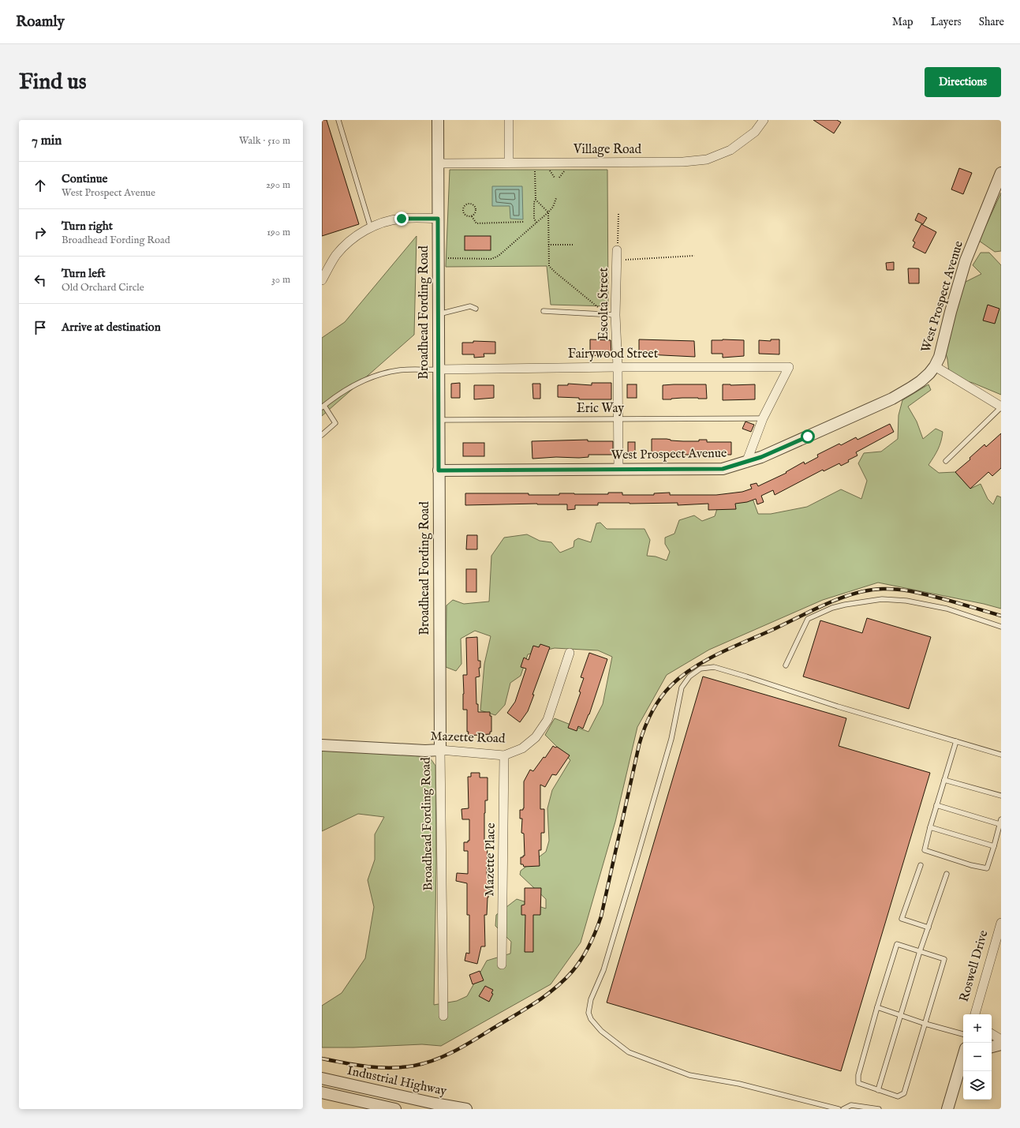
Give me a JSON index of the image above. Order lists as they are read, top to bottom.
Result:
{
  "streets": {
    "street": [
      "Village Road",
      "West Prospect Avenue",
      "Escolta Street",
      "Broadhead Fording Road",
      "Fairywood Street",
      "Mazette Road",
      "Mazette Place",
      "Roswell Drive",
      "Industrial Highway"
    ],
    "lane": ["Eric Way"]
  },
  "crossings": [
    ["Village Road", "Broadhead Fording Road"],
    ["West Prospect Avenue", "Escolta Street"],
    ["West Prospect Avenue", "Broadhead Fording Road"],
    ["Escolta Street", "Fairywood Street"],
    ["Escolta Street", "Eric Way"],
    ["Broadhead Fording Road", "Fairywood Street"],
    ["Broadhead Fording Road", "Eric Way"],
    ["Broadhead Fording Road", "Mazette Road"],
    ["Fairywood Street", "Eric Way"],
    ["Mazette Road", "Mazette Place"]
  ],
  "page": {
    "header": "Roamly",
    "nav": ["Map", "Layers", "Share"],
    "buttons": "Directions",
    "title": "Find us",
    "heading": ["7 min", "Walk · 510 m"],
    "list": [
      ["Continue", "West Prospect Avenue", "290 m"],
      ["Turn right", "Broadhead Fording Road", "190 m"],
      ["Turn left", "Old Orchard Circle", "30 m"],
      "Arrive at destination"
    ],
    "map_buttons": ["+", "−"]
  }
}
